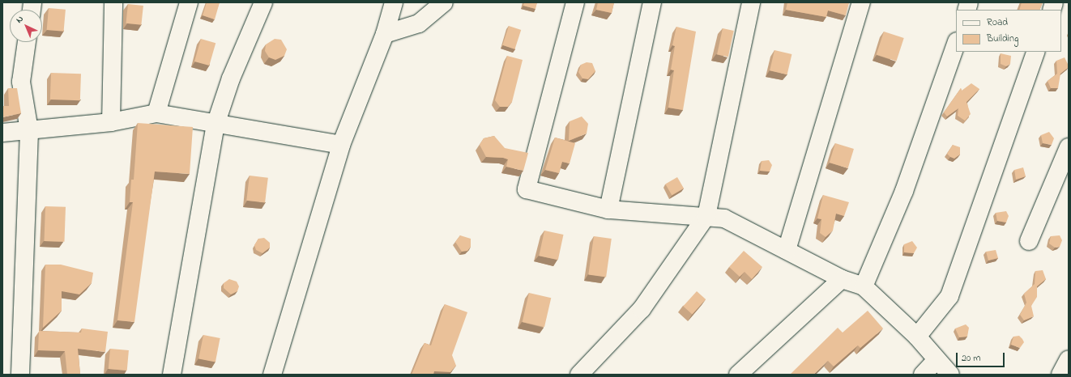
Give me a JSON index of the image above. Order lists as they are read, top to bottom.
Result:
{
  "legend": ["Road", "Building"],
  "scale_bar": "20 m",
  "north": "top left"
}
